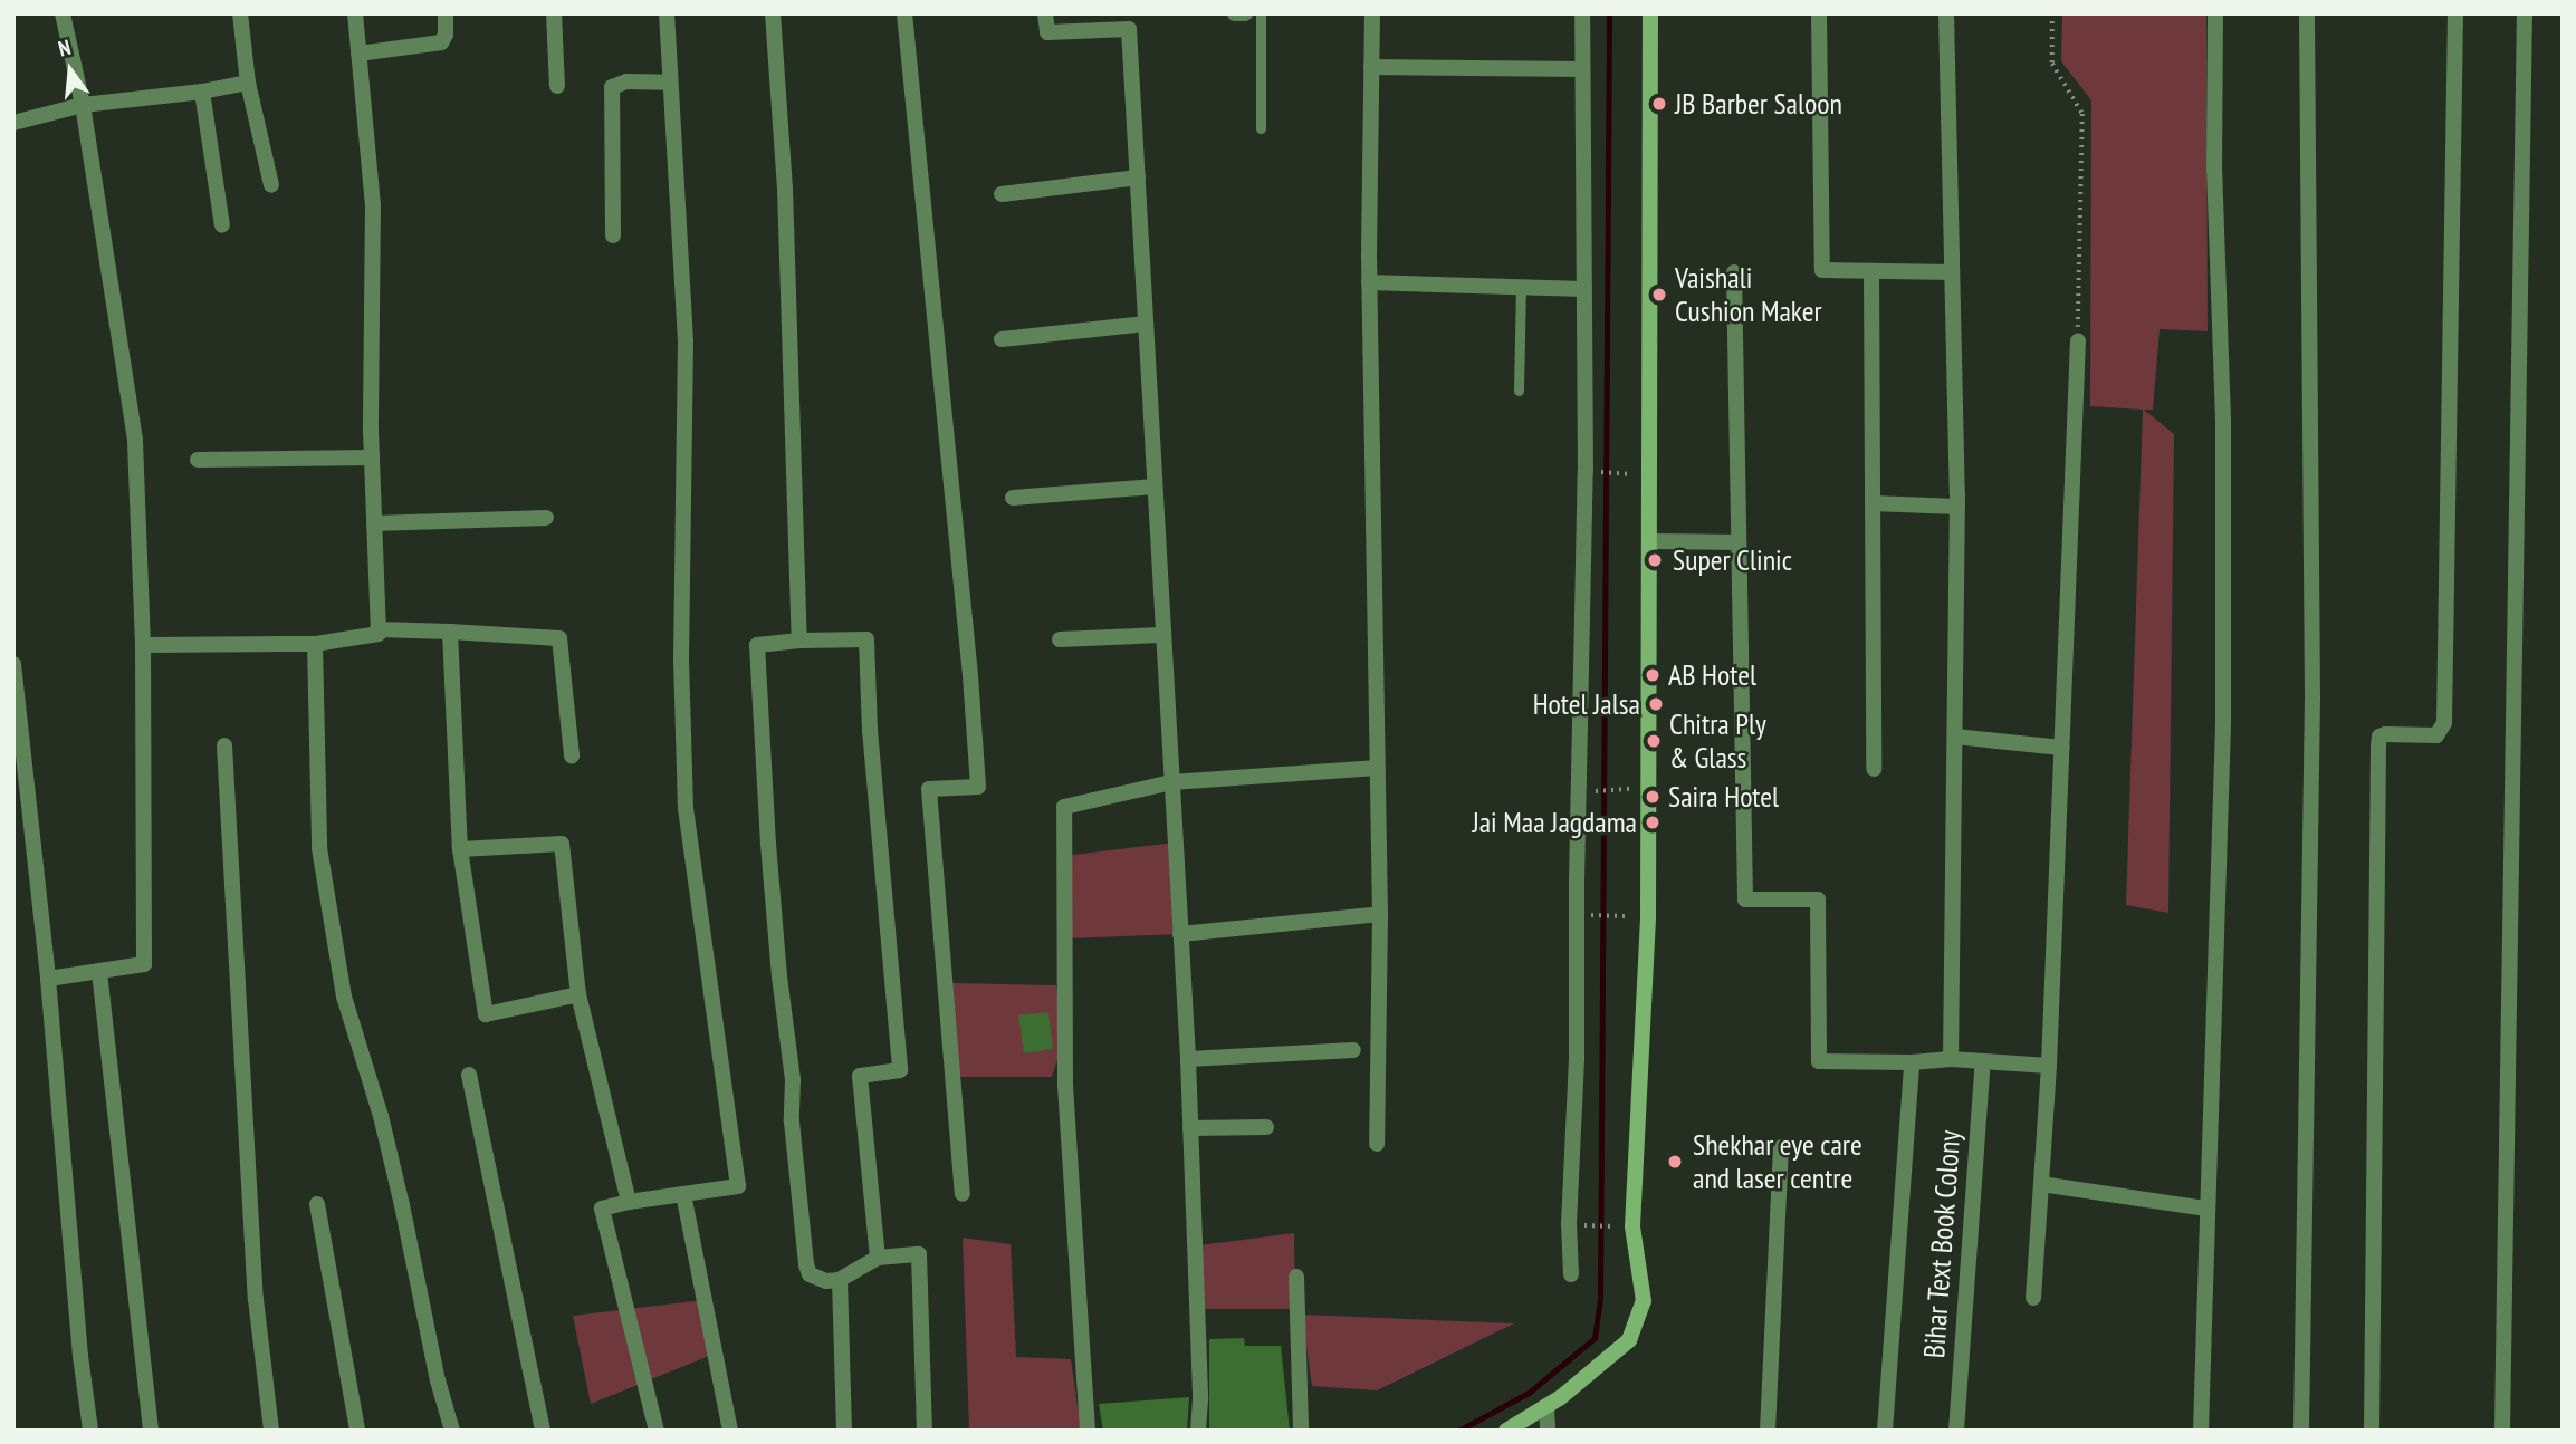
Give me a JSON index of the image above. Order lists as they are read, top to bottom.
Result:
{
  "streets": {
    "street": ["Bihar Text Book Colony"]
  },
  "places": [
    "JB Barber Saloon",
    "Vaishali Cushion Maker",
    "Super Clinic",
    "AB Hotel",
    "Hotel Jalsa",
    "Chitra Ply & Glass",
    "Saira Hotel",
    "Jai Maa Jagdama",
    "Shekhar eye care and laser centre"
  ],
  "north": "top"
}
